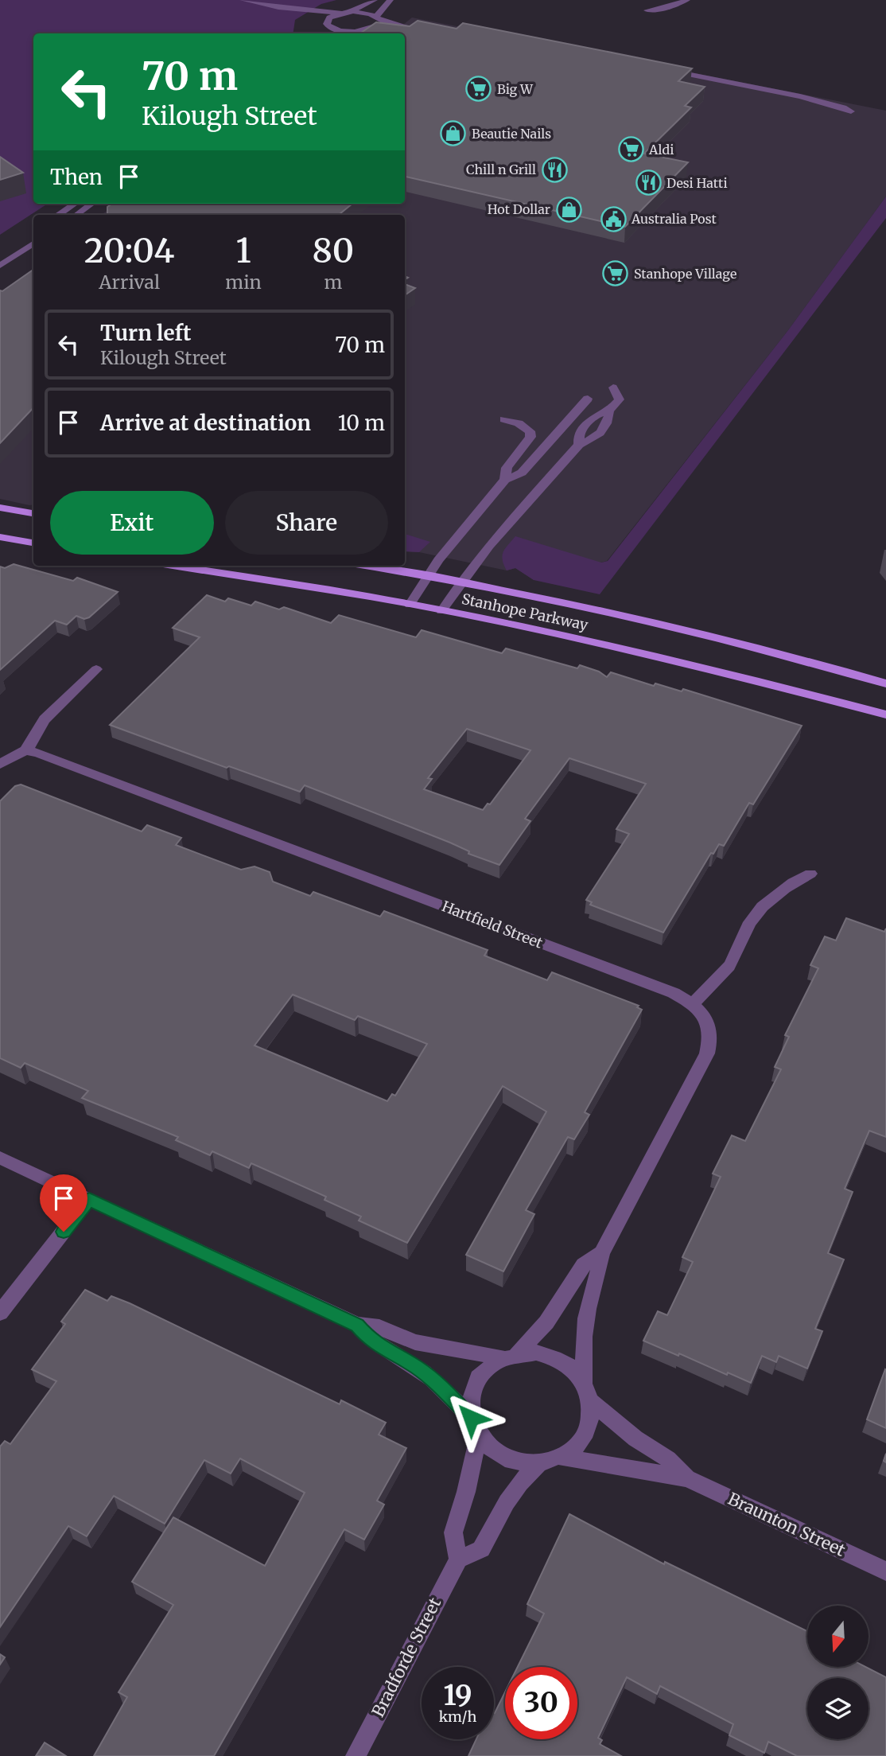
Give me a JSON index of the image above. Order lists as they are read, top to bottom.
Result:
{
  "streets": {
    "main road": ["Stanhope Parkway"],
    "street": ["Hartfield Street", "Braunton Street", "Bradforde Street"]
  },
  "crossings": [
    ["Hartfield Street", "Braunton Street"]
  ],
  "places": {
    "supermarket": ["Big W", "Aldi", "Stanhope Village"],
    "shop": ["Beautie Nails", "Hot Dollar"],
    "restaurant": ["Chill n Grill", "Desi Hatti"],
    "public building": ["Australia Post"]
  },
  "north": "bottom",
  "page": {
    "turn": ["70 m", "Kilough Street"],
    "then": "Then",
    "eta": [
      "20:04",
      "Arrival",
      "1",
      "min",
      "80",
      "m"
    ],
    "list": [
      {
        "name": "Turn left",
        "note": "Kilough Street",
        "value": "70 m"
      },
      {
        "name": "Arrive at destination",
        "value": "10 m"
      }
    ],
    "buttons": ["Exit", "Share"],
    "speed": "19 km/h",
    "limit": "30"
  }
}
